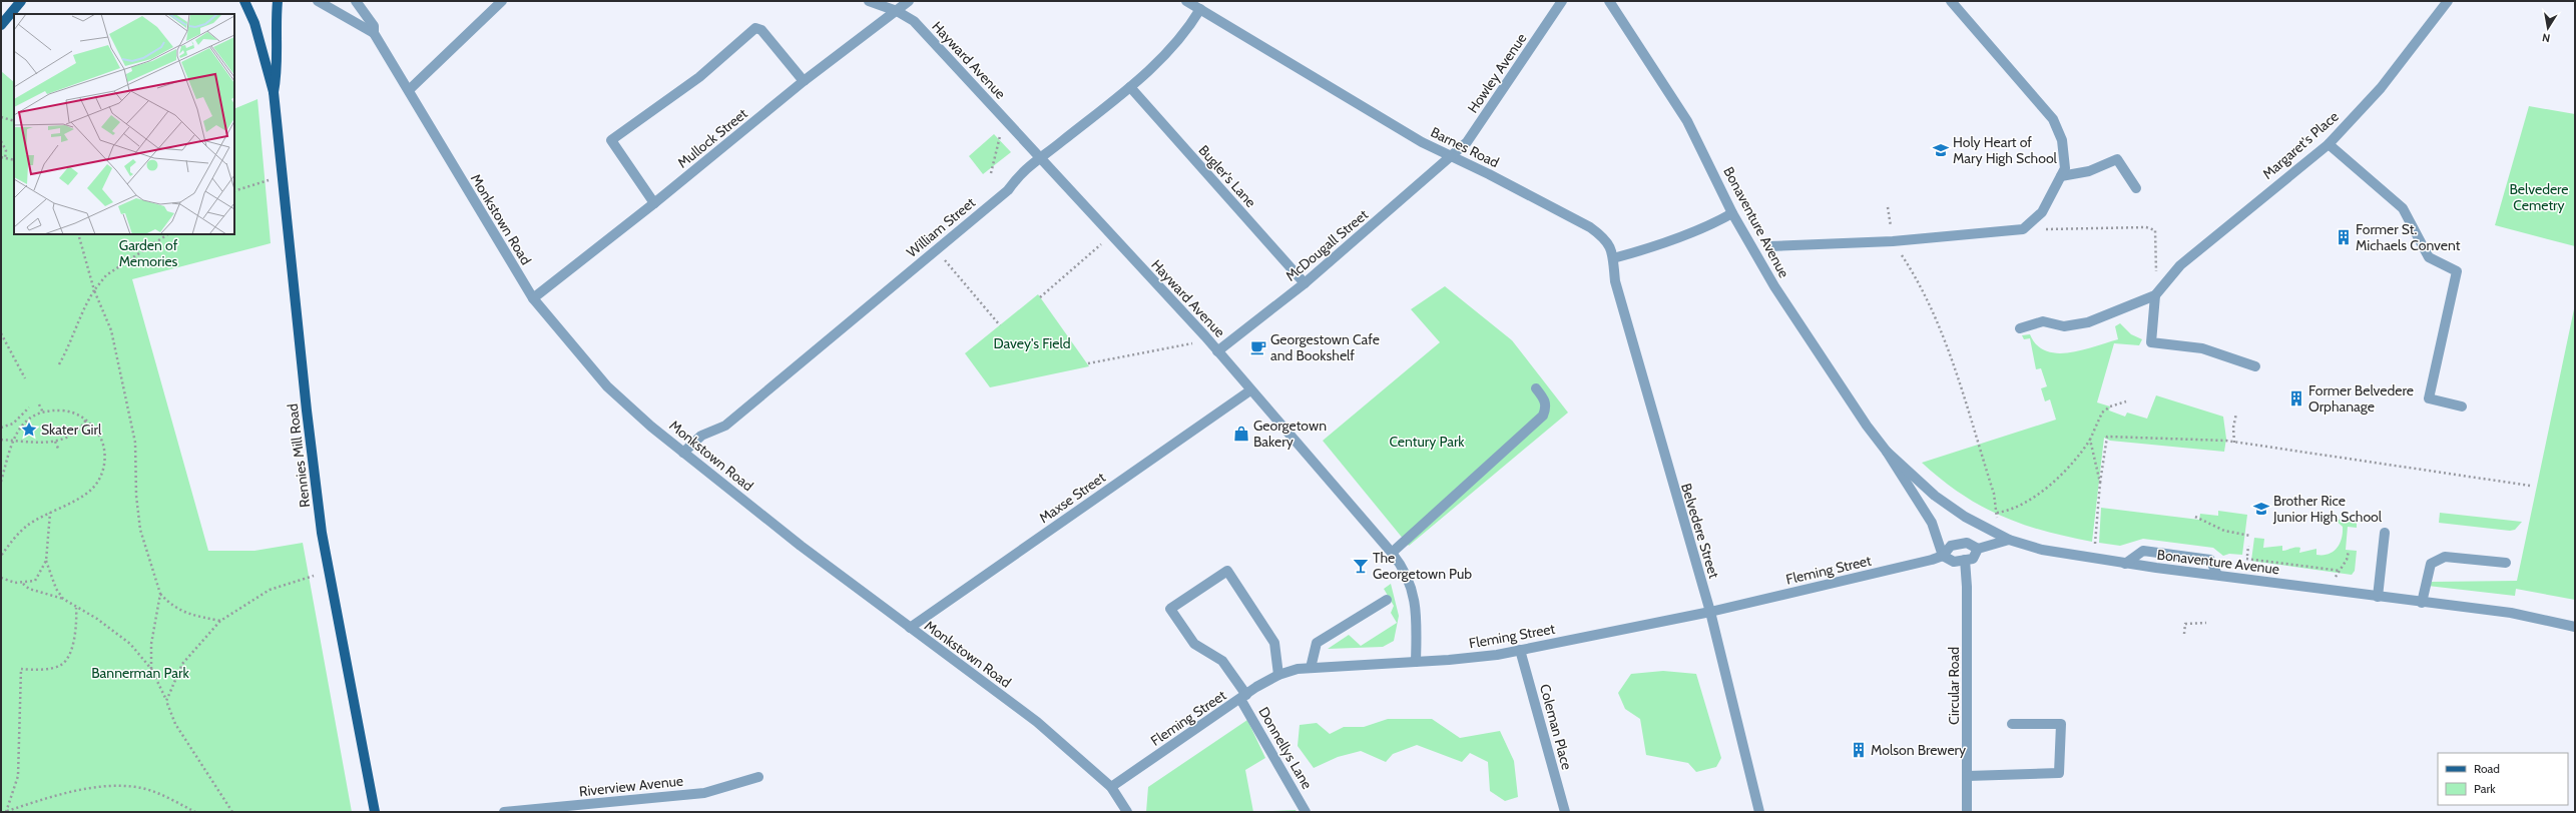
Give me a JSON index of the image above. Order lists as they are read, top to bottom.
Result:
{
  "streets": {
    "main road": ["Rennies Mill Road"],
    "street": [
      "Hayward Avenue",
      "Howley Avenue",
      "Mullock Street",
      "Margaret's Place",
      "Barnes Road",
      "Bugler's Lane",
      "Monkstown Road",
      "Bonaventure Avenue",
      "William Street",
      "McDougall Street",
      "Maxse Street",
      "Belvedere Street",
      "Fleming Street",
      "Circular Road",
      "Coleman Place",
      "Donnellys Lane",
      "Riverview Avenue"
    ]
  },
  "crossings": [
    ["Hayward Avenue", "Mullock Street"],
    ["Hayward Avenue", "William Street"],
    ["Hayward Avenue", "McDougall Street"],
    ["Hayward Avenue", "Maxse Street"],
    ["Hayward Avenue", "Fleming Street"],
    ["Howley Avenue", "Barnes Road"],
    ["Howley Avenue", "McDougall Street"],
    ["Mullock Street", "Monkstown Road"],
    ["Barnes Road", "William Street"],
    ["Barnes Road", "McDougall Street"],
    ["Barnes Road", "Belvedere Street"],
    ["Bugler's Lane", "William Street"],
    ["Bugler's Lane", "McDougall Street"],
    ["Monkstown Road", "William Street"],
    ["Monkstown Road", "Maxse Street"],
    ["Monkstown Road", "Fleming Street"],
    ["Bonaventure Avenue", "Fleming Street"],
    ["Belvedere Street", "Fleming Street"],
    ["Fleming Street", "Circular Road"],
    ["Fleming Street", "Coleman Place"],
    ["Fleming Street", "Donnellys Lane"]
  ],
  "parks": [
    "Belvedere Cemetry",
    "Garden of Memories",
    "Davey's Field",
    "Century Park",
    "Bannerman Park"
  ],
  "places": {
    "school or university": ["Holy Heart of Mary High School", "Brother Rice Junior High School"],
    "building": ["Former St. Michaels Convent", "Former Belvedere Orphanage", "Molson Brewery"],
    "cafe": ["Georgestown Cafe and Bookshelf"],
    "place": ["Skater Girl"],
    "shop": ["Georgetown Bakery"],
    "bar": ["The Georgetown Pub"]
  },
  "legend": ["Road", "Park"],
  "north": "bottom"
}
